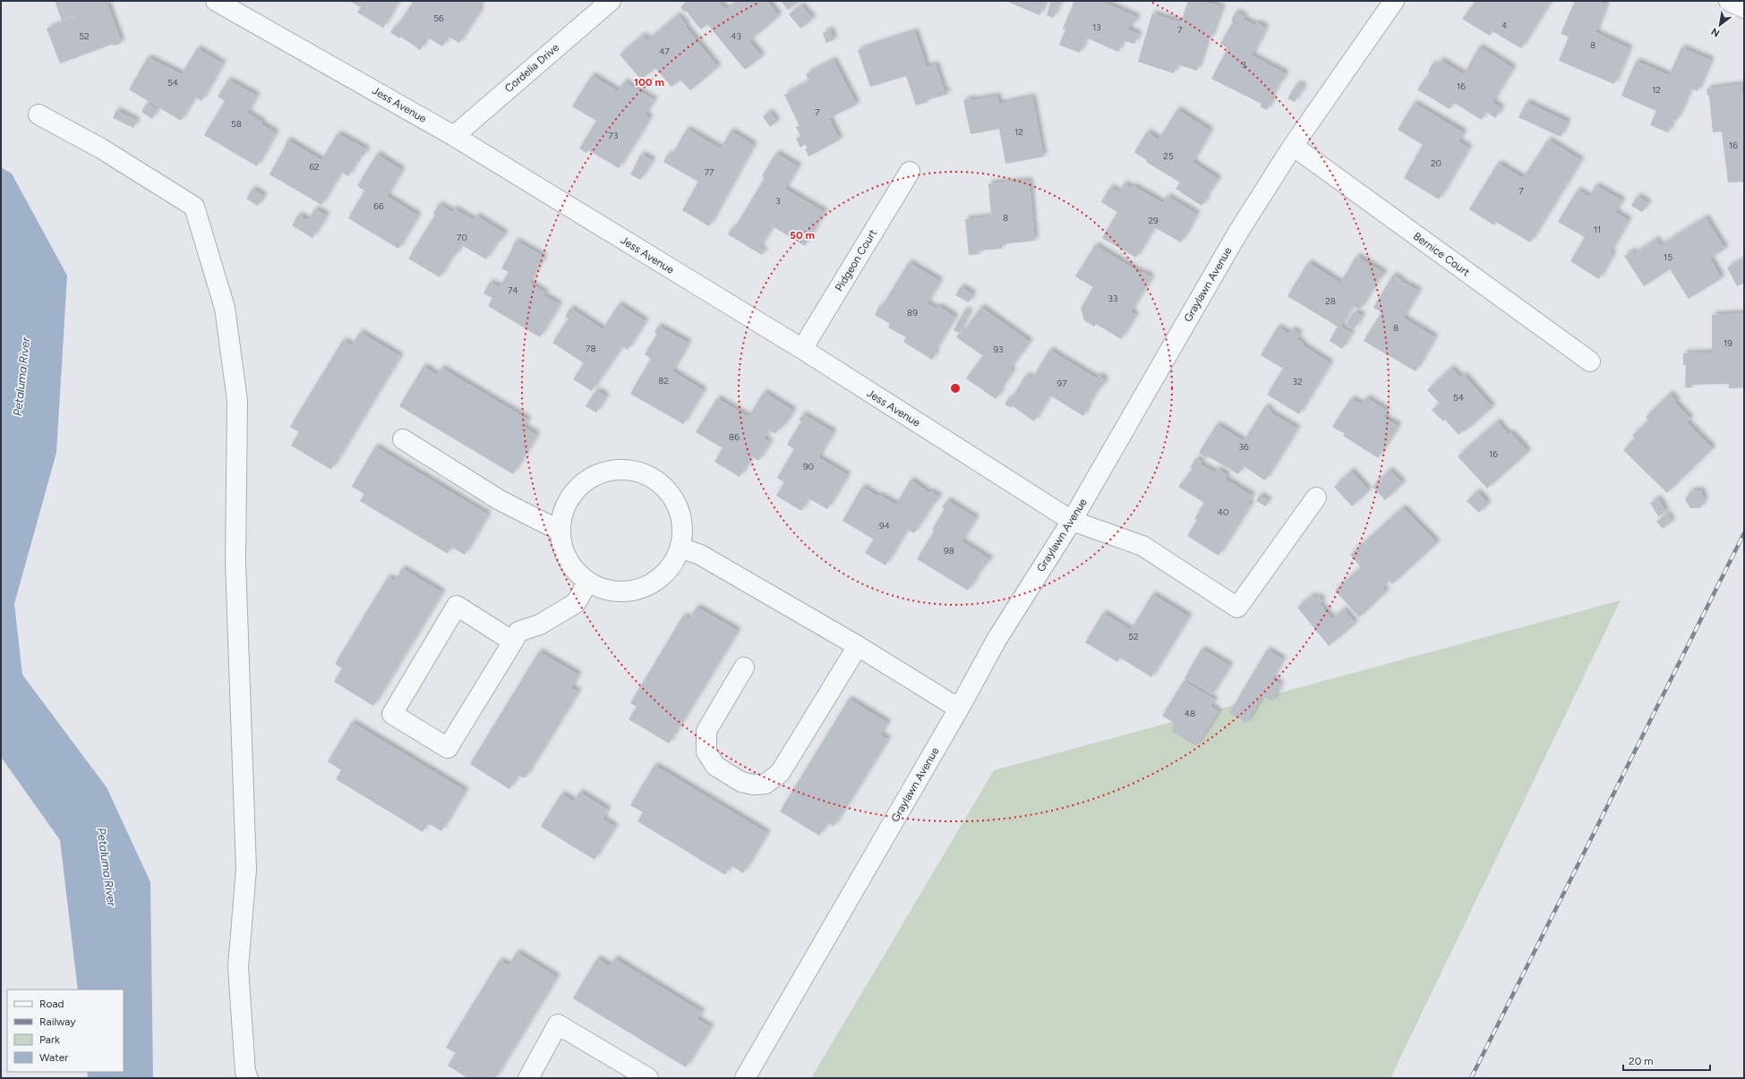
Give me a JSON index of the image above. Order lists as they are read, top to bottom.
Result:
{
  "streets": {
    "street": [
      "Cordelia Drive",
      "Jess Avenue",
      "Bernice Court",
      "Pidgeon Court",
      "Graylawn Avenue"
    ]
  },
  "crossings": [
    ["Cordelia Drive", "Jess Avenue"],
    ["Jess Avenue", "Pidgeon Court"],
    ["Jess Avenue", "Graylawn Avenue"],
    ["Bernice Court", "Graylawn Avenue"]
  ],
  "water": ["Petaluma River"],
  "house_numbers": [
    "56",
    "4",
    "13",
    "7",
    "52",
    "43",
    "8",
    "47",
    "3",
    "54",
    "16",
    "12",
    "7",
    "58",
    "12",
    "73",
    "16",
    "25",
    "20",
    "62",
    "77",
    "7",
    "3",
    "66",
    "8",
    "29",
    "11",
    "70",
    "15",
    "74",
    "33",
    "28",
    "89",
    "8",
    "19",
    "78",
    "93",
    "82",
    "32",
    "97",
    "54",
    "86",
    "36",
    "16",
    "90",
    "40",
    "94",
    "98",
    "52",
    "48"
  ],
  "legend": [
    "Road",
    "Railway",
    "Park",
    "Water"
  ],
  "scale_bar": "20 m",
  "north": "bottom left",
  "rings": ["100 m", "50 m"]
}
